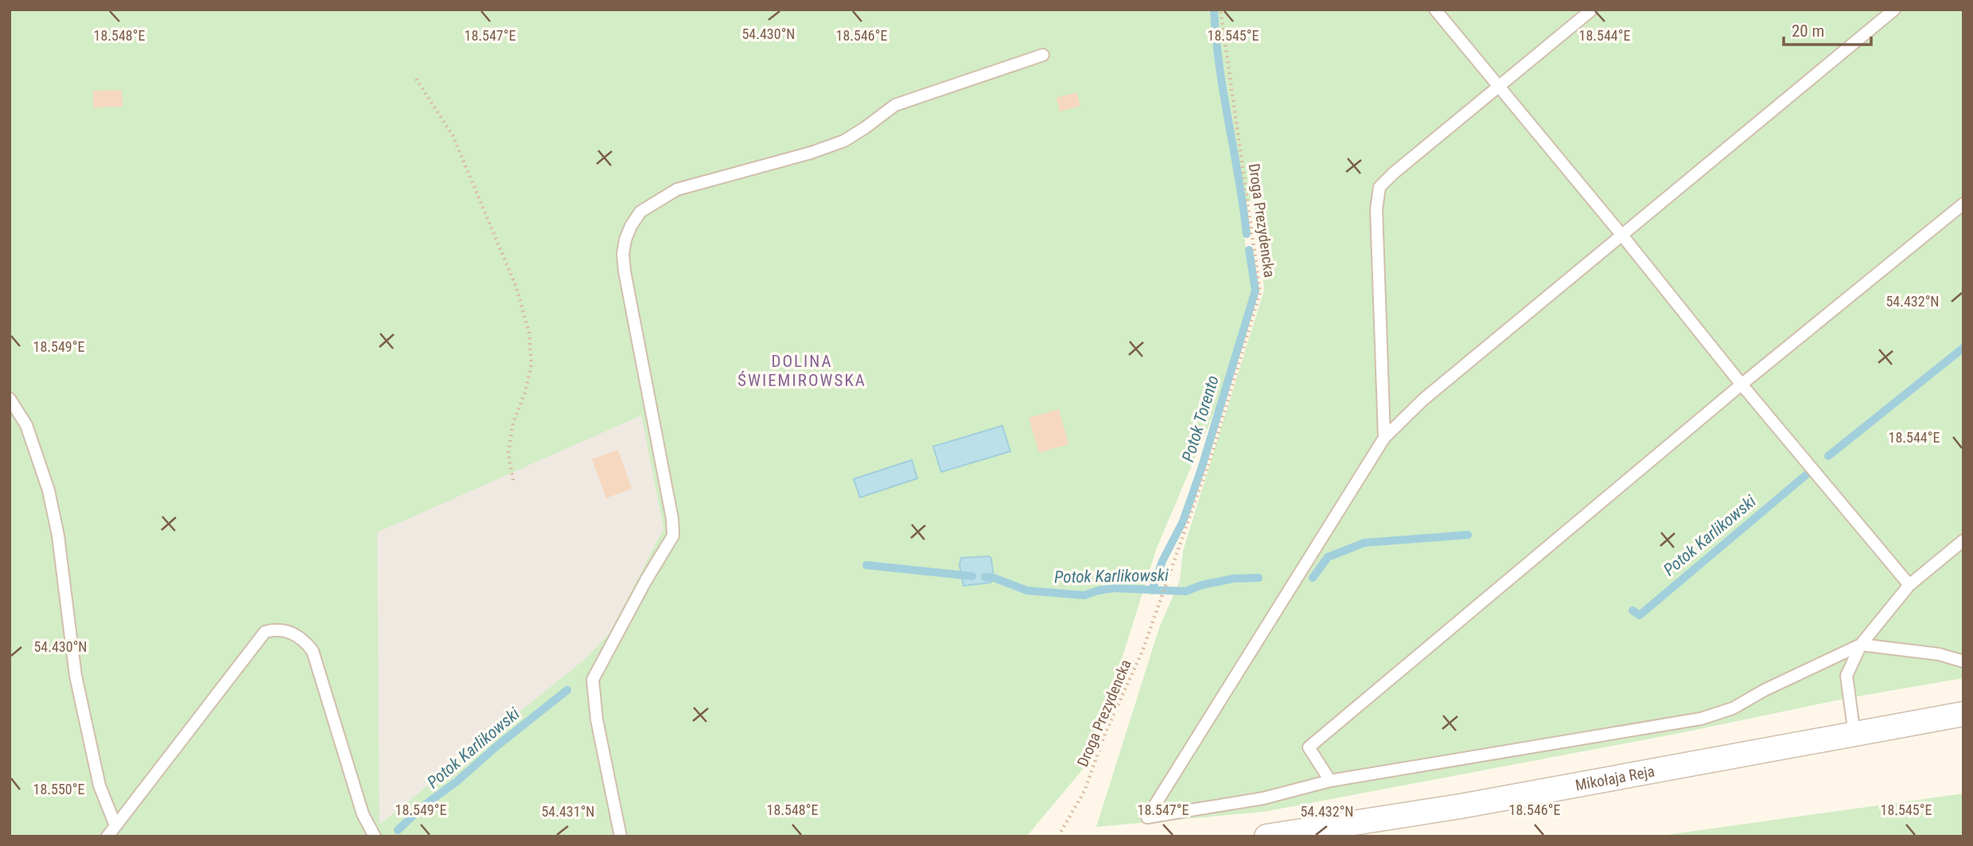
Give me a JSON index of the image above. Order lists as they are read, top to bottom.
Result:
{
  "streets": {
    "street": ["Mikołaja Reja"],
    "path": ["Droga Prezydencka"]
  },
  "districts": ["DOLINA ŚWIEMIROWSKA"],
  "water": ["Potok Torento", "Potok Karlikowski"],
  "scale_bar": "20 m",
  "coordinates": [
    "54.430°N",
    "18.548°E",
    "18.545°E",
    "18.547°E",
    "18.546°E",
    "18.544°E",
    "54.432°N",
    "18.549°E",
    "18.550°E",
    "54.431°N"
  ]
}
